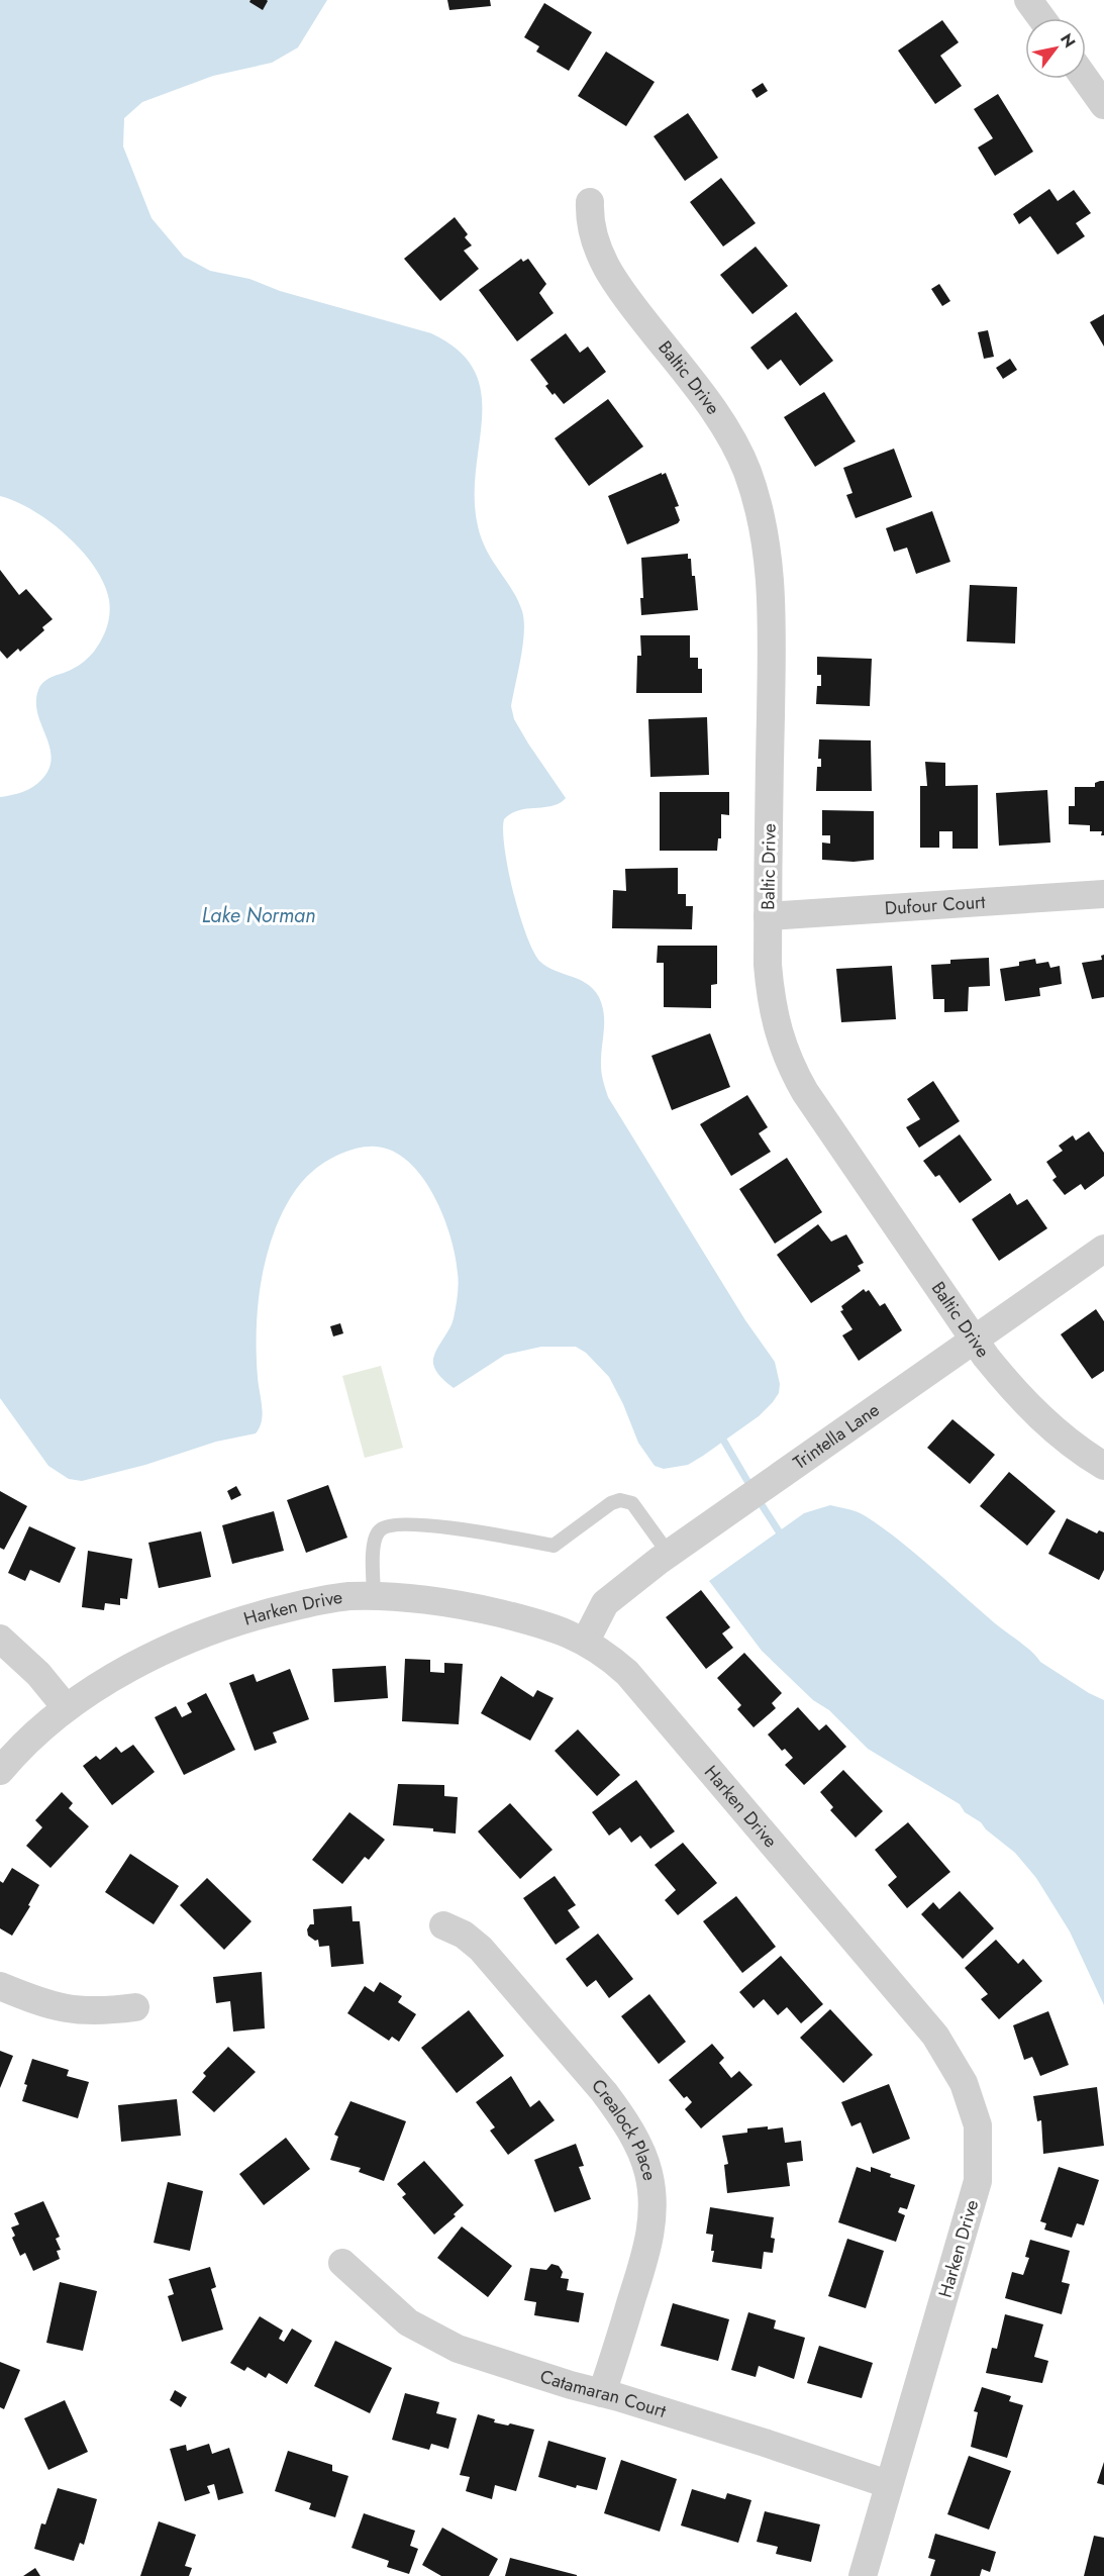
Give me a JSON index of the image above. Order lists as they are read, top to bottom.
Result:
{
  "streets": {
    "street": [
      "Baltic Drive",
      "Dufour Court",
      "Trintella Lane",
      "Harken Drive",
      "Crealock Place",
      "Catamaran Court"
    ]
  },
  "crossings": [
    ["Baltic Drive", "Dufour Court"],
    ["Baltic Drive", "Trintella Lane"],
    ["Trintella Lane", "Harken Drive"],
    ["Harken Drive", "Catamaran Court"],
    ["Crealock Place", "Catamaran Court"]
  ],
  "water": ["Lake Norman"],
  "north": "top right"
}
